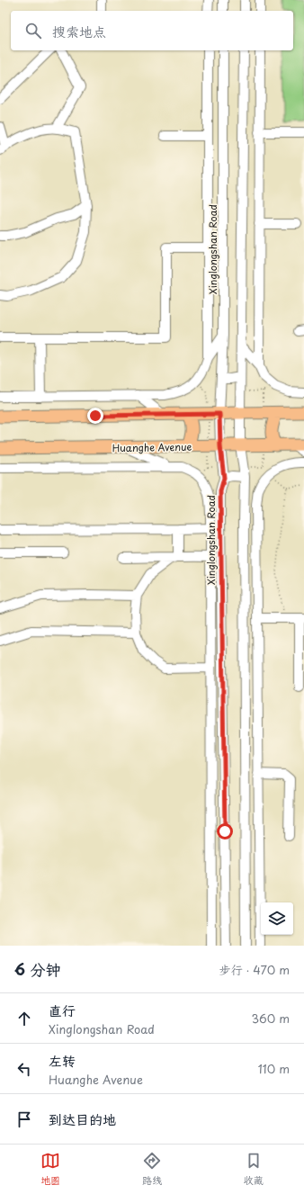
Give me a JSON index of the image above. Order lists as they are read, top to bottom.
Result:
{
  "streets": {
    "main road": ["Huanghe Avenue"],
    "street": ["Xinglongshan Road"]
  },
  "crossings": [
    ["Xinglongshan Road", "Huanghe Avenue"]
  ],
  "page": {
    "search": "搜索地点",
    "heading": ["6 分钟", "步行 · 470 m"],
    "list": [
      ["直行", "Xinglongshan Road", "360 m"],
      ["左转", "Huanghe Avenue", "110 m"],
      "到达目的地"
    ],
    "nav": ["地图", "路线", "收藏"]
  }
}
